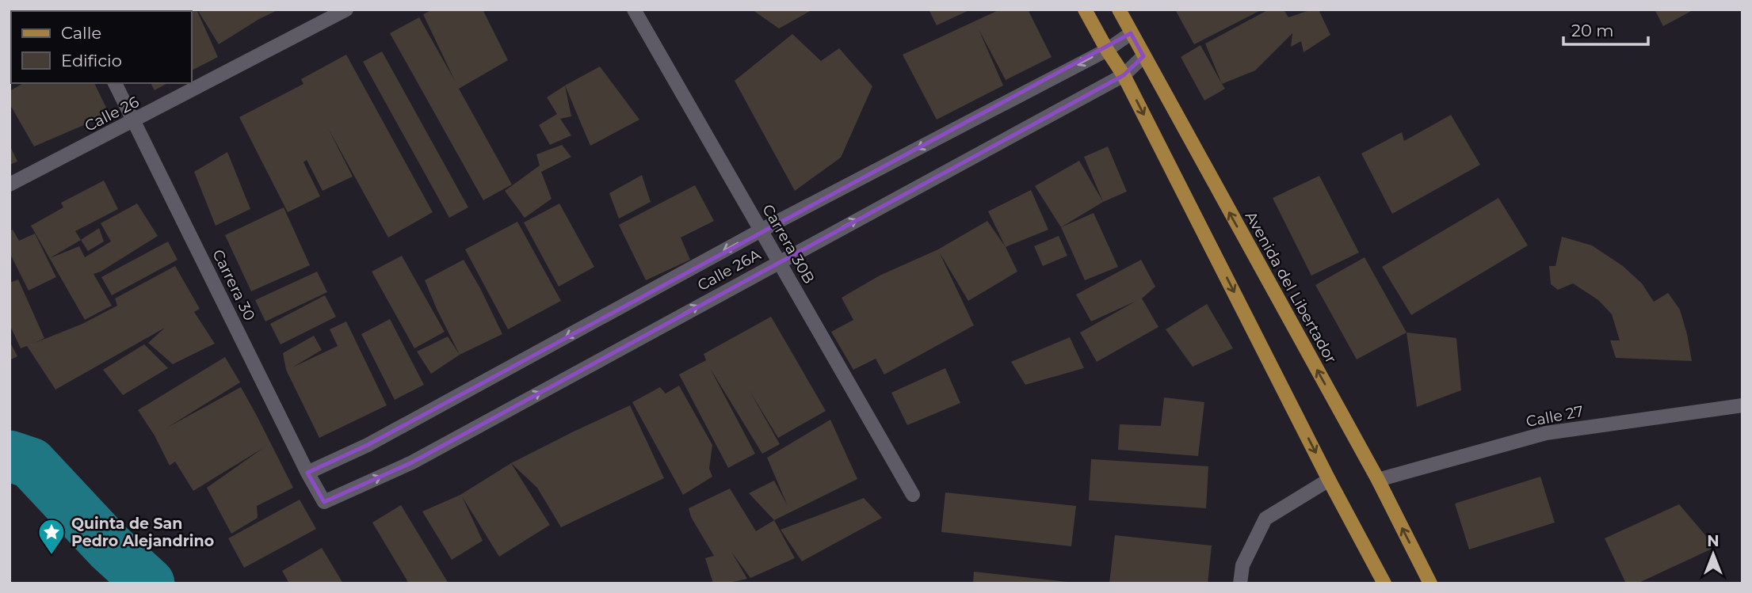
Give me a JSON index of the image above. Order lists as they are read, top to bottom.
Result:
{
  "streets": {
    "main road": ["Avenida del Libertador"],
    "street": [
      "Calle 26",
      "Carrera 30B",
      "Calle 26A",
      "Carrera 30",
      "Calle 27"
    ]
  },
  "crossings": [
    ["Calle 26", "Carrera 30"],
    ["Carrera 30B", "Calle 26A"],
    ["Calle 26A", "Carrera 30"],
    ["Calle 26A", "Avenida del Libertador"],
    ["Avenida del Libertador", "Calle 27"]
  ],
  "places": {
    "place": ["Quinta de San Pedro Alejandrino"]
  },
  "legend": ["Calle", "Edificio"],
  "scale_bar": "20 m",
  "north": "top"
}
